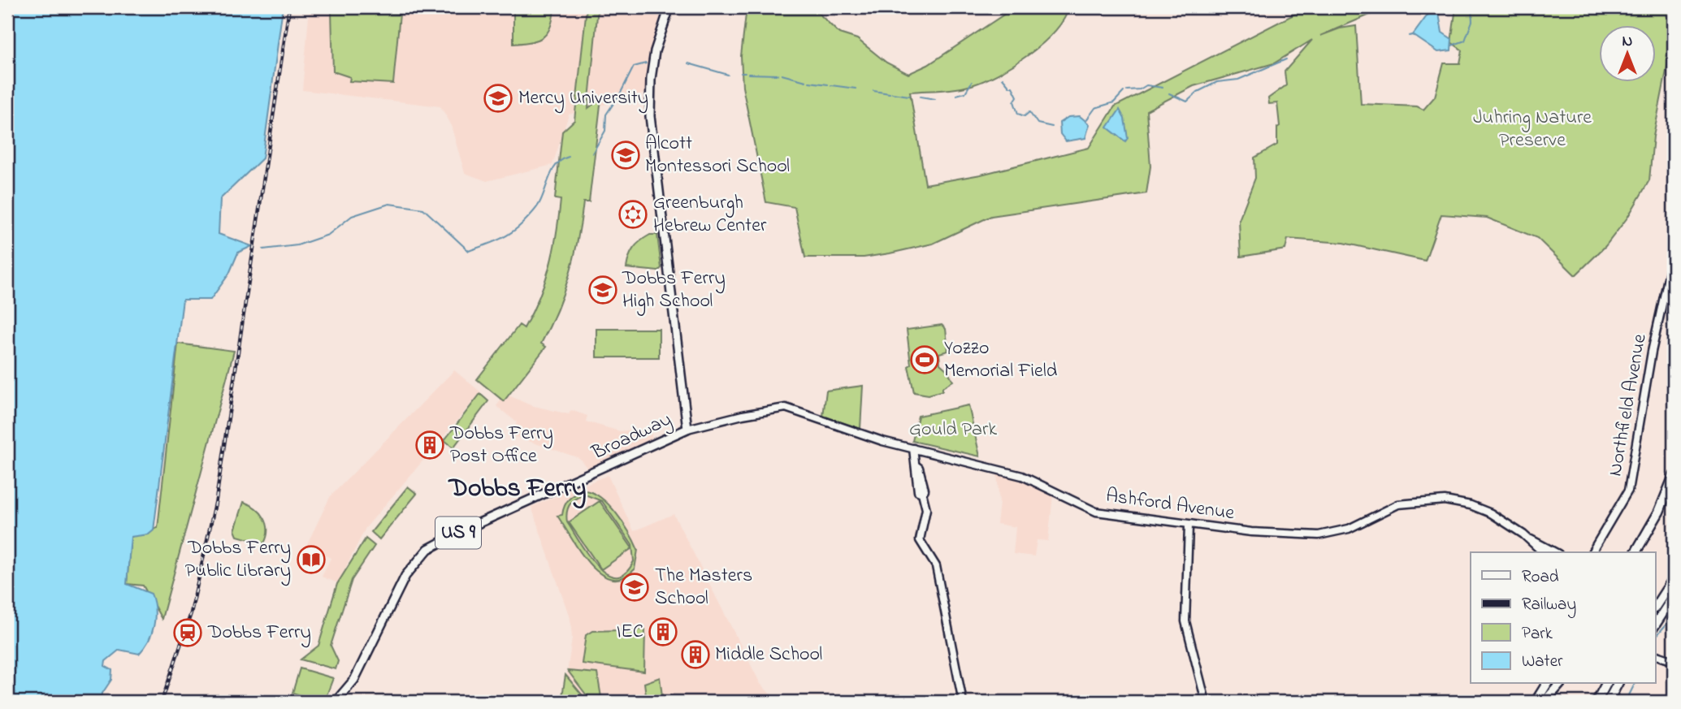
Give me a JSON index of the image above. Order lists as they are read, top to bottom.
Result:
{
  "streets": {
    "main road": [
      "Northfield Avenue",
      "Broadway",
      "Ashford Avenue",
      "US 9"
    ]
  },
  "crossings": [
    ["Broadway", "Ashford Avenue"]
  ],
  "districts": ["Dobbs Ferry"],
  "parks": ["Juhring Nature Preserve", "Gould Park"],
  "places": {
    "school or university": [
      "Mercy University",
      "Alcott Montessori School",
      "Dobbs Ferry High School",
      "The Masters School"
    ],
    "synagogue": ["Greenburgh Hebrew Center"],
    "sports": ["Yozzo Memorial Field"],
    "building": ["Dobbs Ferry Post Office", "IEC", "Middle School"],
    "library": ["Dobbs Ferry Public Library"],
    "station": ["Dobbs Ferry"]
  },
  "legend": [
    "Road",
    "Railway",
    "Park",
    "Water"
  ],
  "north": "top"
}
